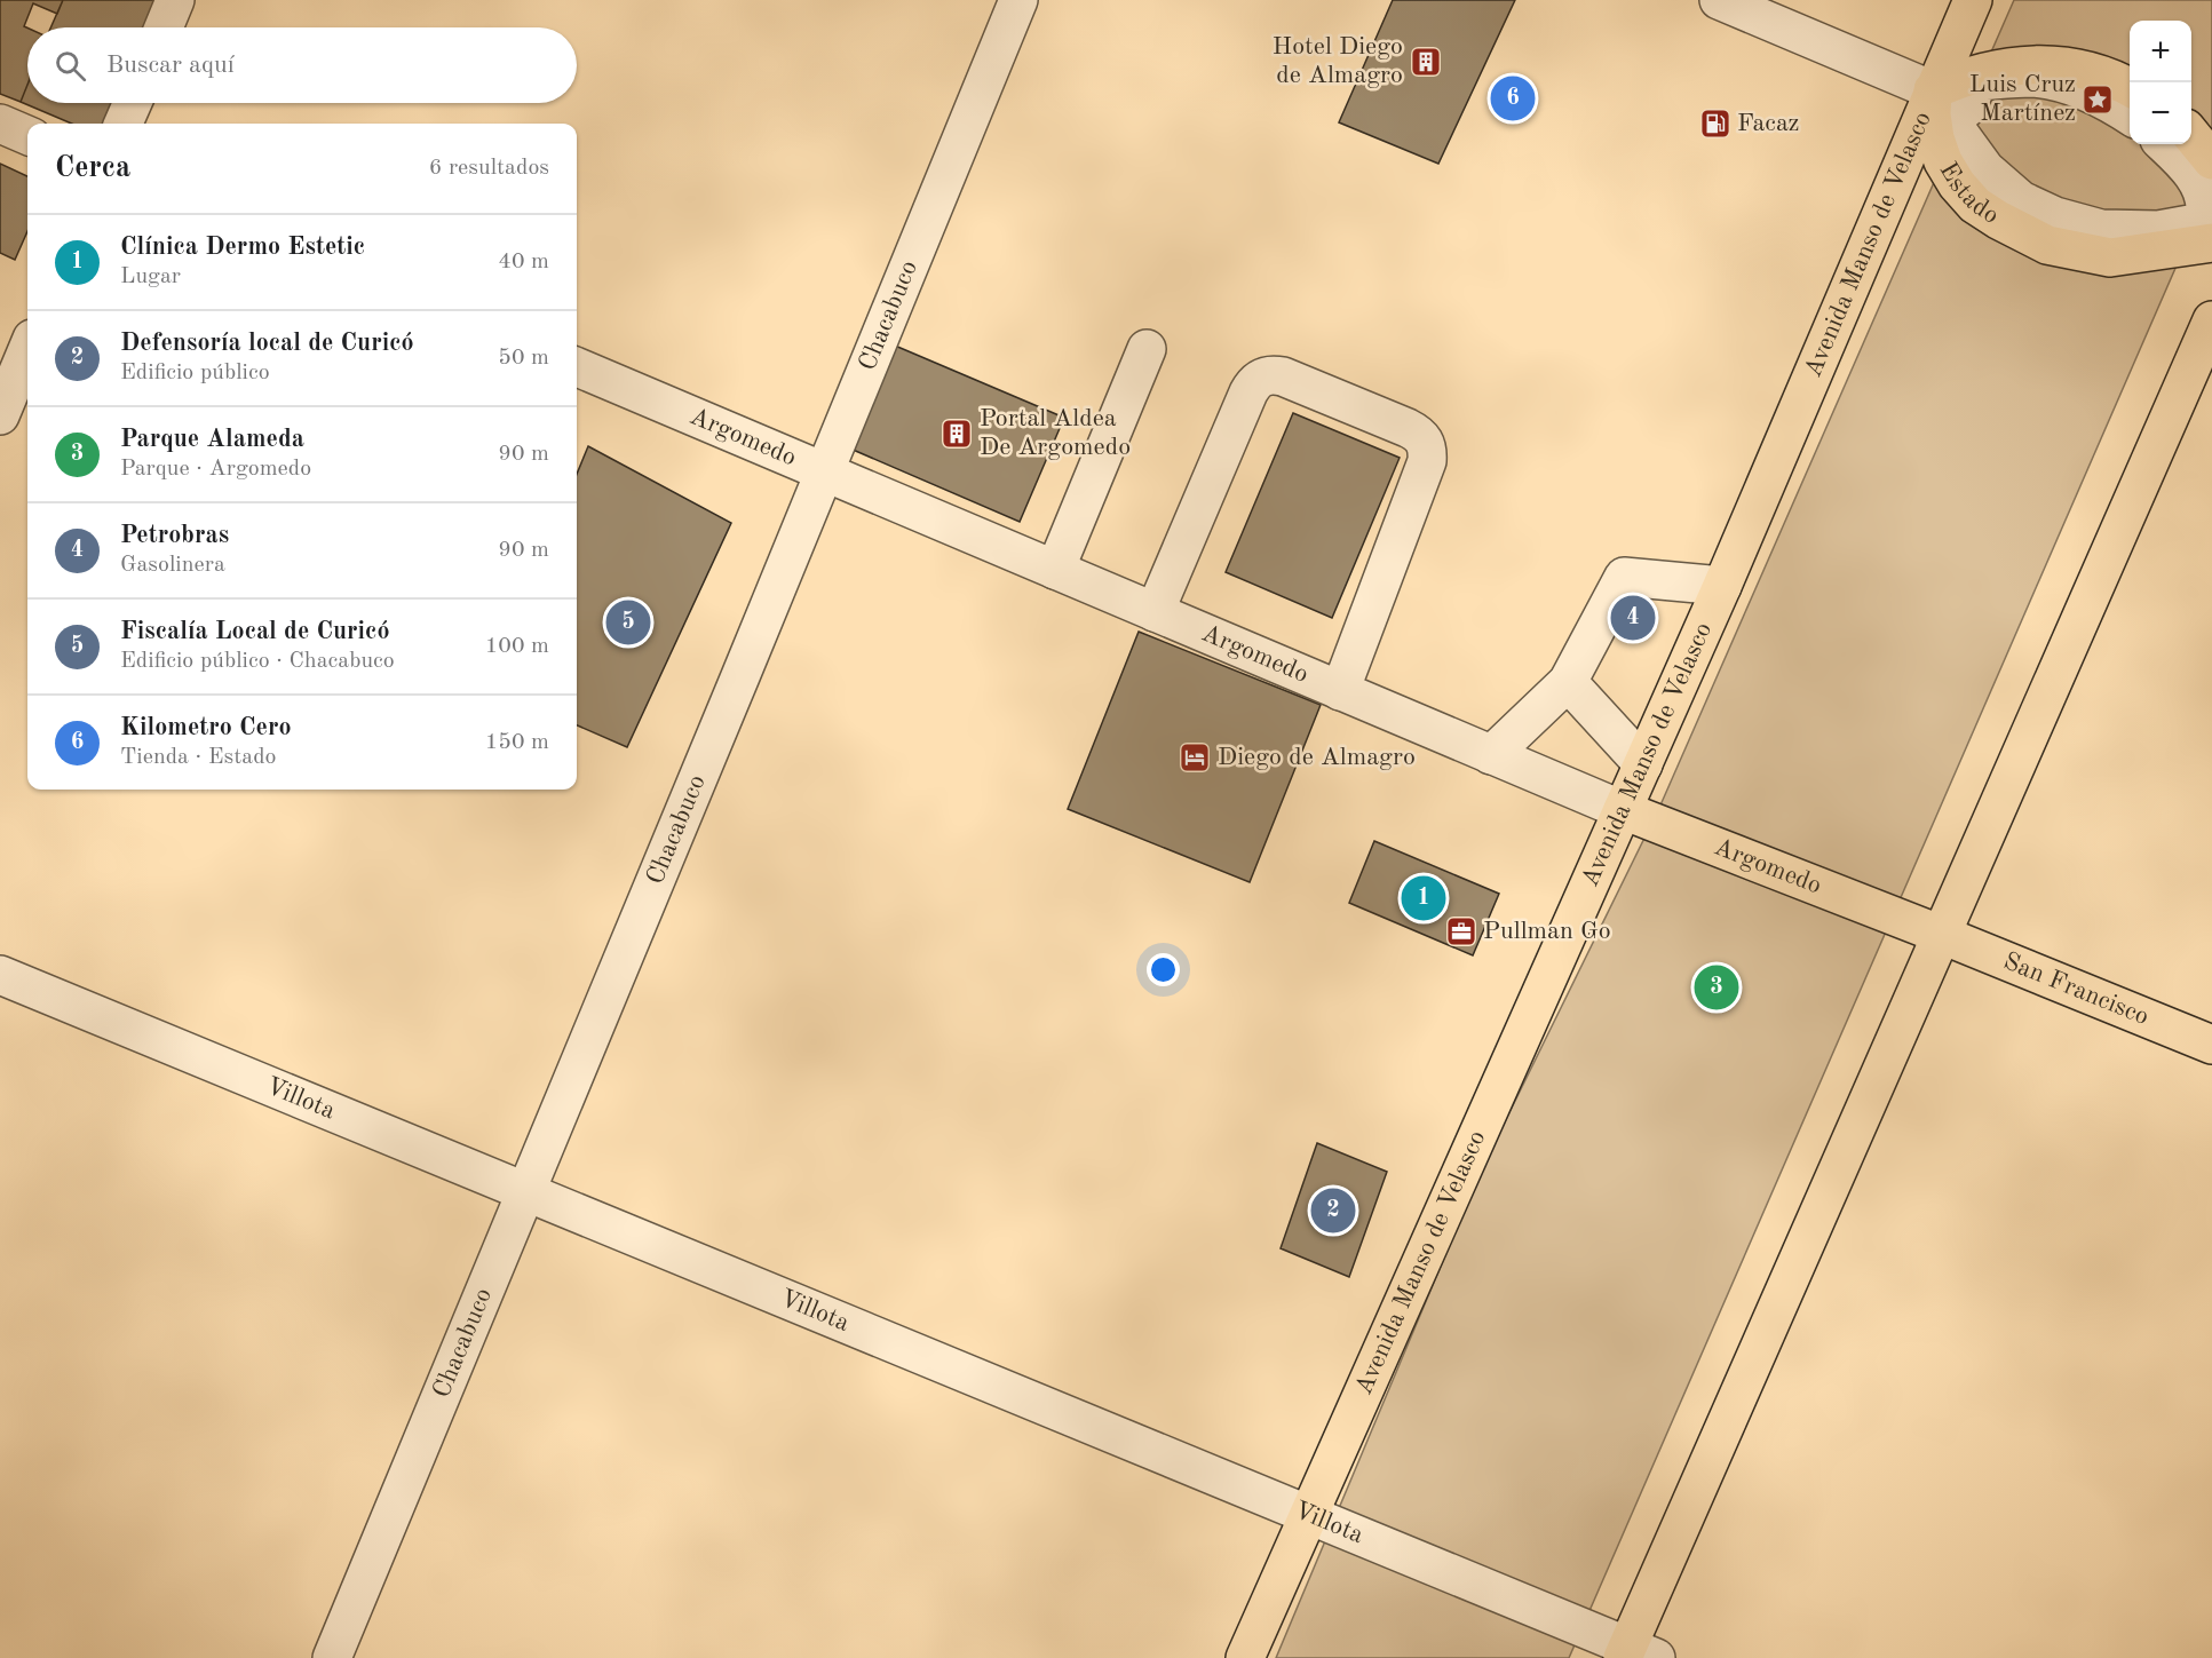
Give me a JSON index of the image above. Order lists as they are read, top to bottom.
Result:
{
  "streets": {
    "main road": [
      "Estado",
      "Avenida Manso de Velasco",
      "Argomedo",
      "San Francisco"
    ],
    "street": ["Chacabuco", "Villota"]
  },
  "crossings": [
    ["Estado", "Avenida Manso de Velasco"],
    ["Avenida Manso de Velasco", "Argomedo"],
    ["Avenida Manso de Velasco", "Villota"],
    ["Chacabuco", "Argomedo"],
    ["Chacabuco", "Villota"],
    ["Argomedo", "San Francisco"]
  ],
  "places": {
    "building": ["Hotel Diego de Almagro", "Portal Aldea De Argomedo"],
    "place": ["Luis Cruz Martínez"],
    "fuel station": ["Facaz"],
    "hotel": ["Diego de Almagro"],
    "office": ["Pullman Go"]
  },
  "page": {
    "map_buttons": ["+", "−"],
    "search": "Buscar aquí",
    "pins": [
      "6",
      "4",
      "5",
      "1",
      "3",
      "2"
    ],
    "heading": ["Cerca", "6 resultados"],
    "list": [
      {
        "mark": "1",
        "name": "Clínica Dermo Estetic",
        "note": "Lugar",
        "value": "40 m"
      },
      {
        "mark": "2",
        "name": "Defensoría local de Curicó",
        "note": "Edificio público",
        "value": "50 m"
      },
      {
        "mark": "3",
        "name": "Parque Alameda",
        "note": "Parque · Argomedo",
        "value": "90 m"
      },
      {
        "mark": "4",
        "name": "Petrobras",
        "note": "Gasolinera",
        "value": "90 m"
      },
      {
        "mark": "5",
        "name": "Fiscalía Local de Curicó",
        "note": "Edificio público · Chacabuco",
        "value": "100 m"
      },
      {
        "mark": "6",
        "name": "Kilometro Cero",
        "note": "Tienda · Estado",
        "value": "150 m"
      }
    ]
  }
}
